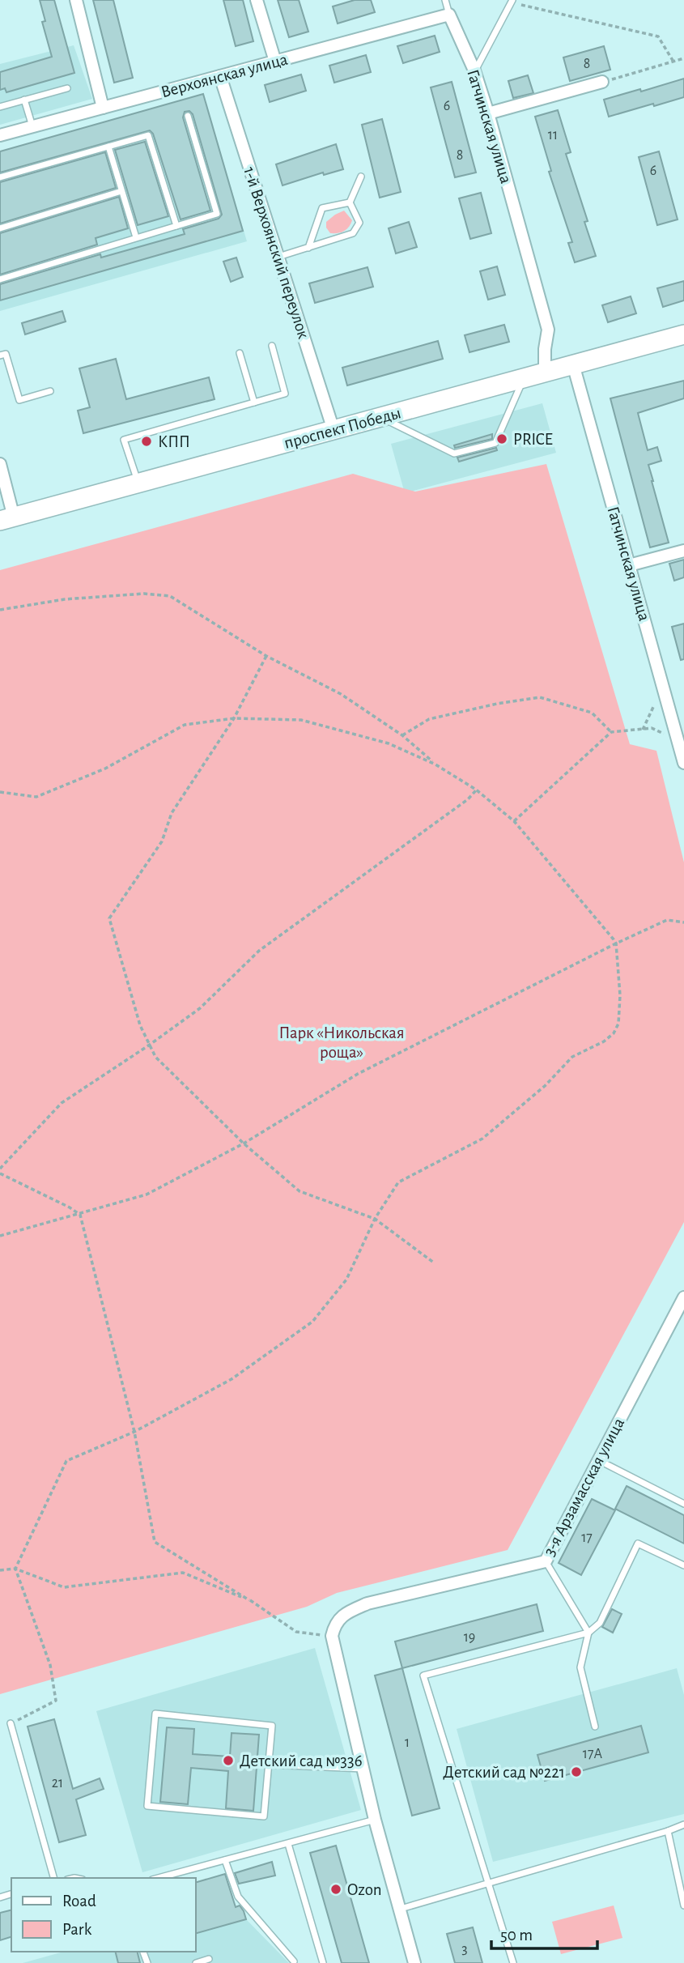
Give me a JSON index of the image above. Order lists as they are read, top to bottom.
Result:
{
  "streets": {
    "main road": ["проспект Победы"],
    "street": [
      "Верхоянская улица",
      "Гатчинская улица",
      "1-й Верхоянский переулок",
      "3-я Арзамасская улица"
    ]
  },
  "crossings": [
    ["Верхоянская улица", "Гатчинская улица"],
    ["Верхоянская улица", "1-й Верхоянский переулок"],
    ["Гатчинская улица", "проспект Победы"],
    ["1-й Верхоянский переулок", "проспект Победы"]
  ],
  "parks": ["Парк «Никольская роща»"],
  "places": [
    "PRICE",
    "КПП",
    "Детский сад №336",
    "Детский сад №221",
    "Ozon"
  ],
  "house_numbers": [
    "8",
    "6",
    "11",
    "8",
    "6",
    "17",
    "19",
    "1",
    "17А",
    "21",
    "3"
  ],
  "legend": ["Road", "Park"],
  "scale_bar": "50 m"
}
